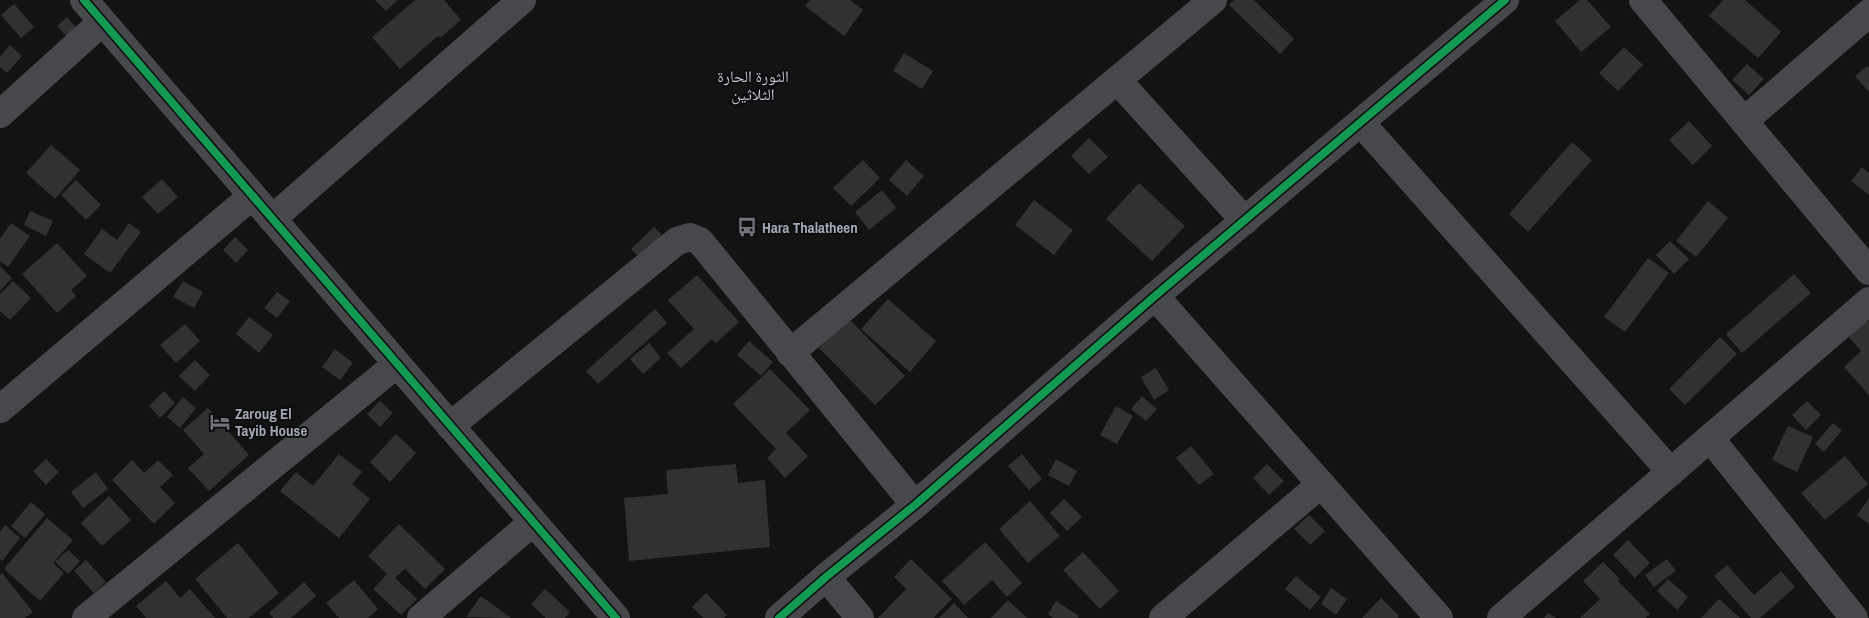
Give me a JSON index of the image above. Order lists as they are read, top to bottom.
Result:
{
  "districts": ["الثورة الحارة الثلاثين"],
  "places": {
    "bus stop": ["Hara Thalatheen"],
    "hotel": ["Zaroug El Tayib House"]
  }
}
